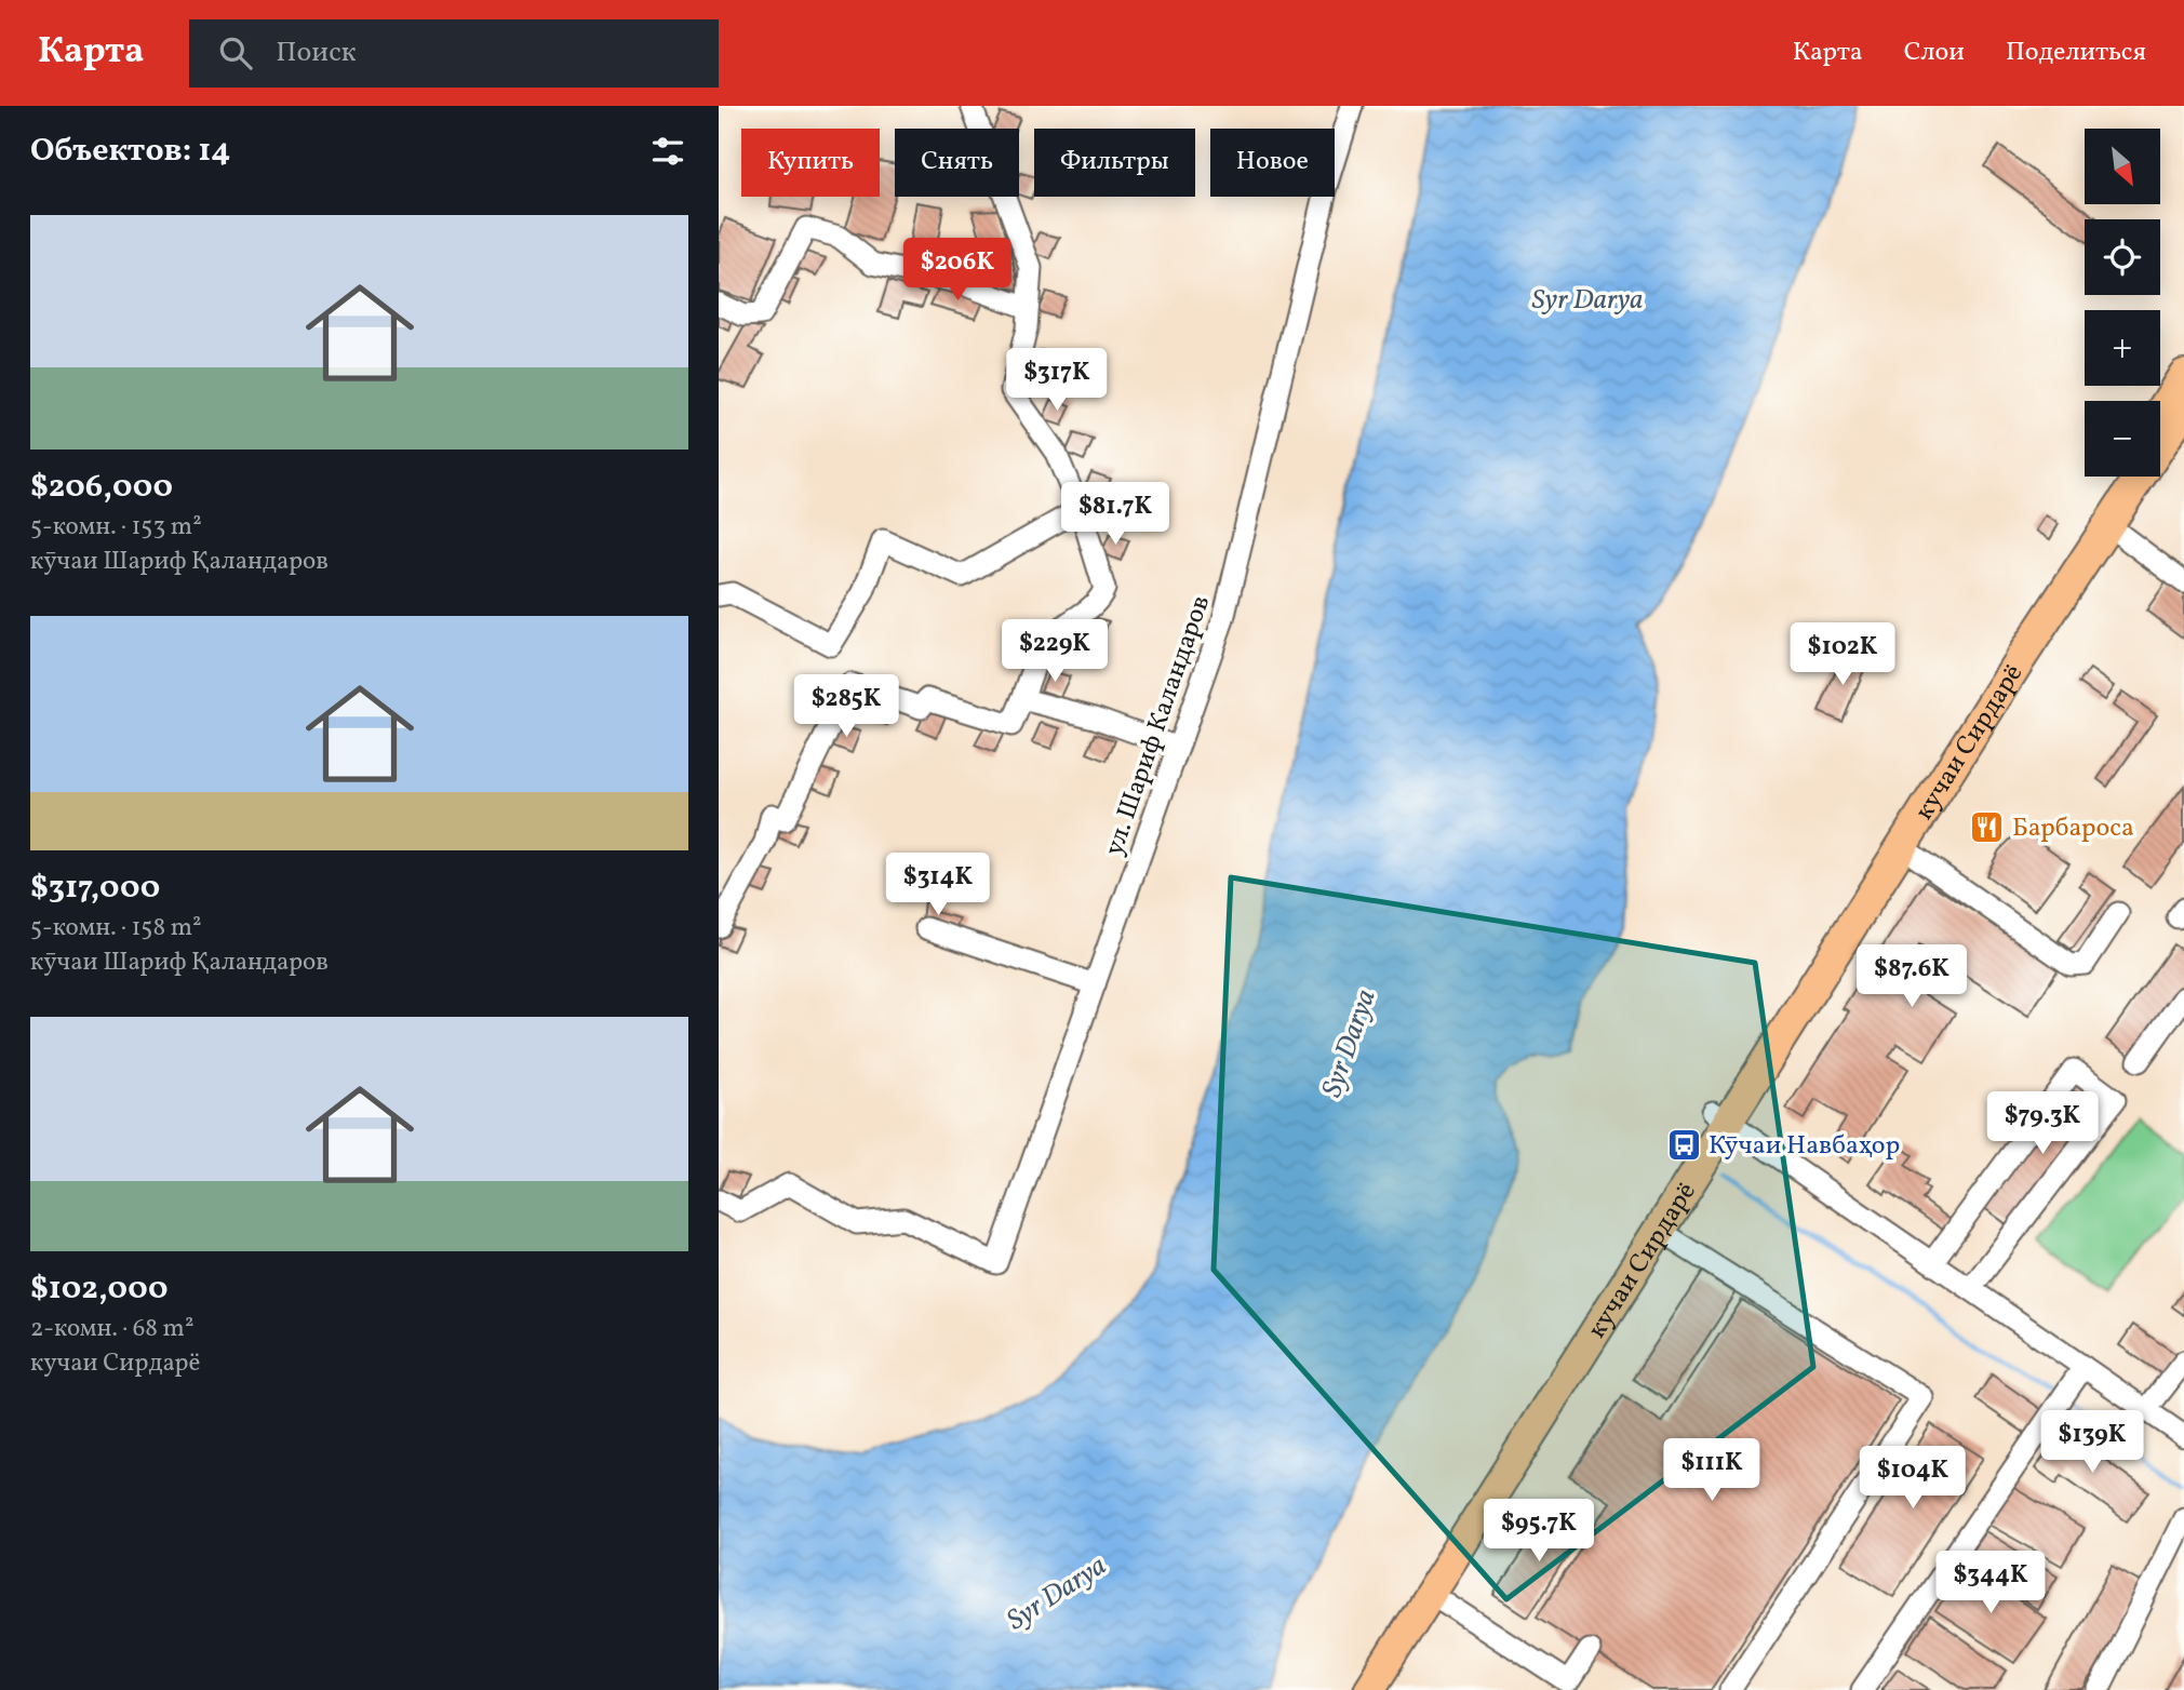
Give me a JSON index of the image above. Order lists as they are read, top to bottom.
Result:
{
  "streets": {
    "highway": ["кучаи Сирдарё"],
    "street": ["ул. Шариф Каландаров"]
  },
  "water": ["Syr Darya"],
  "places": {
    "restaurant": ["Барбароса"],
    "bus stop": ["Кӯчаи Навбаҳор"]
  },
  "north": "bottom right",
  "page": {
    "header": "Карта",
    "search": "Поиск",
    "nav": ["Карта", "Слои", "Поделиться"],
    "heading": "Объектов: 14",
    "map_buttons": ["+", "−"],
    "chip": [
      "Купить",
      "Снять",
      "Фильтры",
      "Новое"
    ],
    "list": [
      {
        "name": "$206,000",
        "note": "5-комн. · 153 m² · кӯчаи Шариф Қаландаров"
      },
      {
        "name": "$317,000",
        "note": "5-комн. · 158 m² · кӯчаи Шариф Қаландаров"
      },
      {
        "name": "$102,000",
        "note": "2-комн. · 68 m² · кучаи Сирдарё"
      }
    ],
    "price": [
      "$206K",
      "$317K",
      "$81.7K",
      "$229K",
      "$102K",
      "$285K",
      "$314K",
      "$87.6K",
      "$79.3K",
      "$139K",
      "$111K",
      "$104K",
      "$95.7K",
      "$344K"
    ]
  }
}
